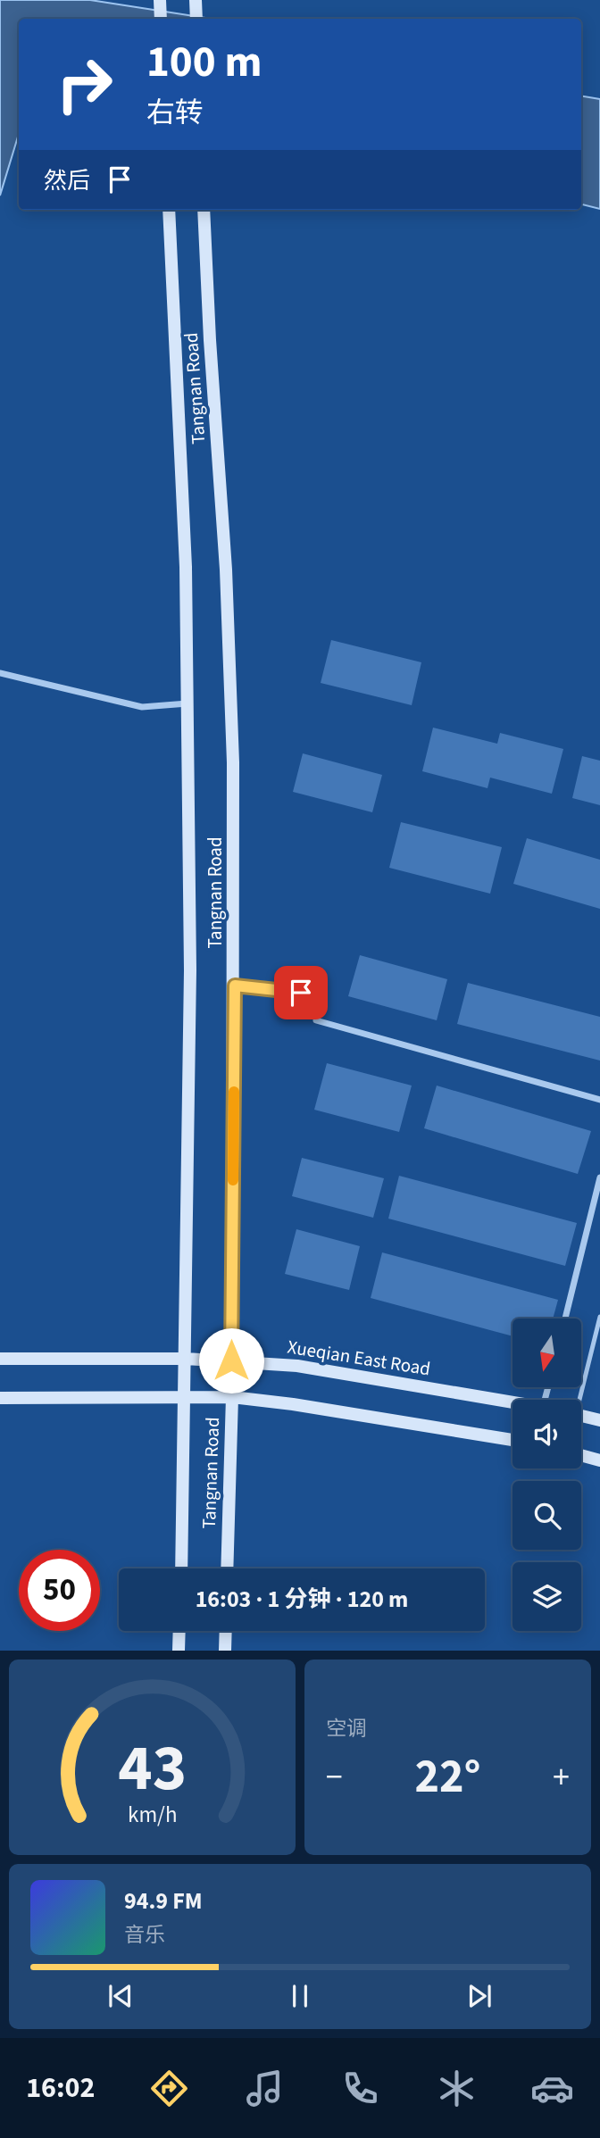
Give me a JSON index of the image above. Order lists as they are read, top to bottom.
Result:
{
  "streets": {
    "main road": ["Tangnan Road", "Xueqian East Road"]
  },
  "crossings": [
    ["Tangnan Road", "Xueqian East Road"]
  ],
  "north": "bottom",
  "page": {
    "turn": ["100 m", "右转"],
    "then": "然后",
    "limit": "50",
    "trip": "16:03 · 1 分钟 · 120 m",
    "tile": "空调",
    "heat": ["−", "22°", "+"],
    "song": ["94.9 FM", "音乐"],
    "tabs": "16:02",
    "gauge": ["43", "km/h"]
  }
}
